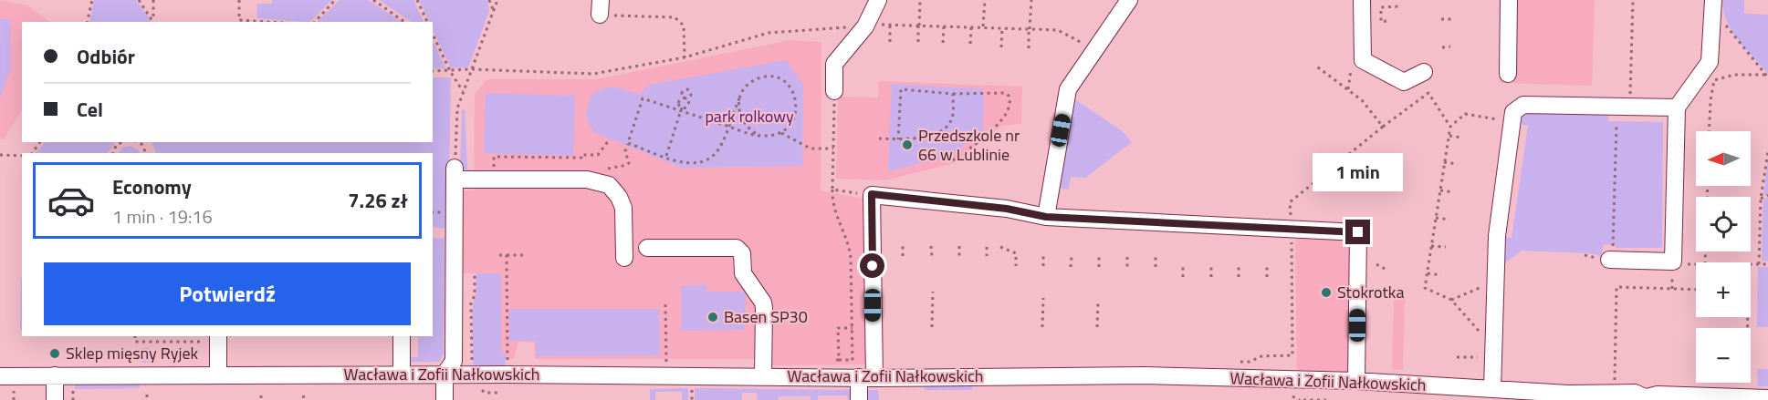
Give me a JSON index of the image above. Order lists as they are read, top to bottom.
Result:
{
  "streets": {
    "street": ["Wacława i Zofii Nałkowskich"]
  },
  "parks": ["park rolkowy"],
  "places": [
    "Przedszkole nr 66 w Lublinie",
    "Stokrotka",
    "Basen SP30",
    "Sklep mięsny Ryjek"
  ],
  "north": "left",
  "page": {
    "banner": ["Odbiór", "Cel"],
    "map_buttons": ["+", "−"],
    "bubble": "1 min",
    "list": [
      {
        "name": "Economy",
        "note": "1 min · 19:16",
        "value": "7.26 zł"
      }
    ],
    "buttons": "Potwierdź"
  }
}
